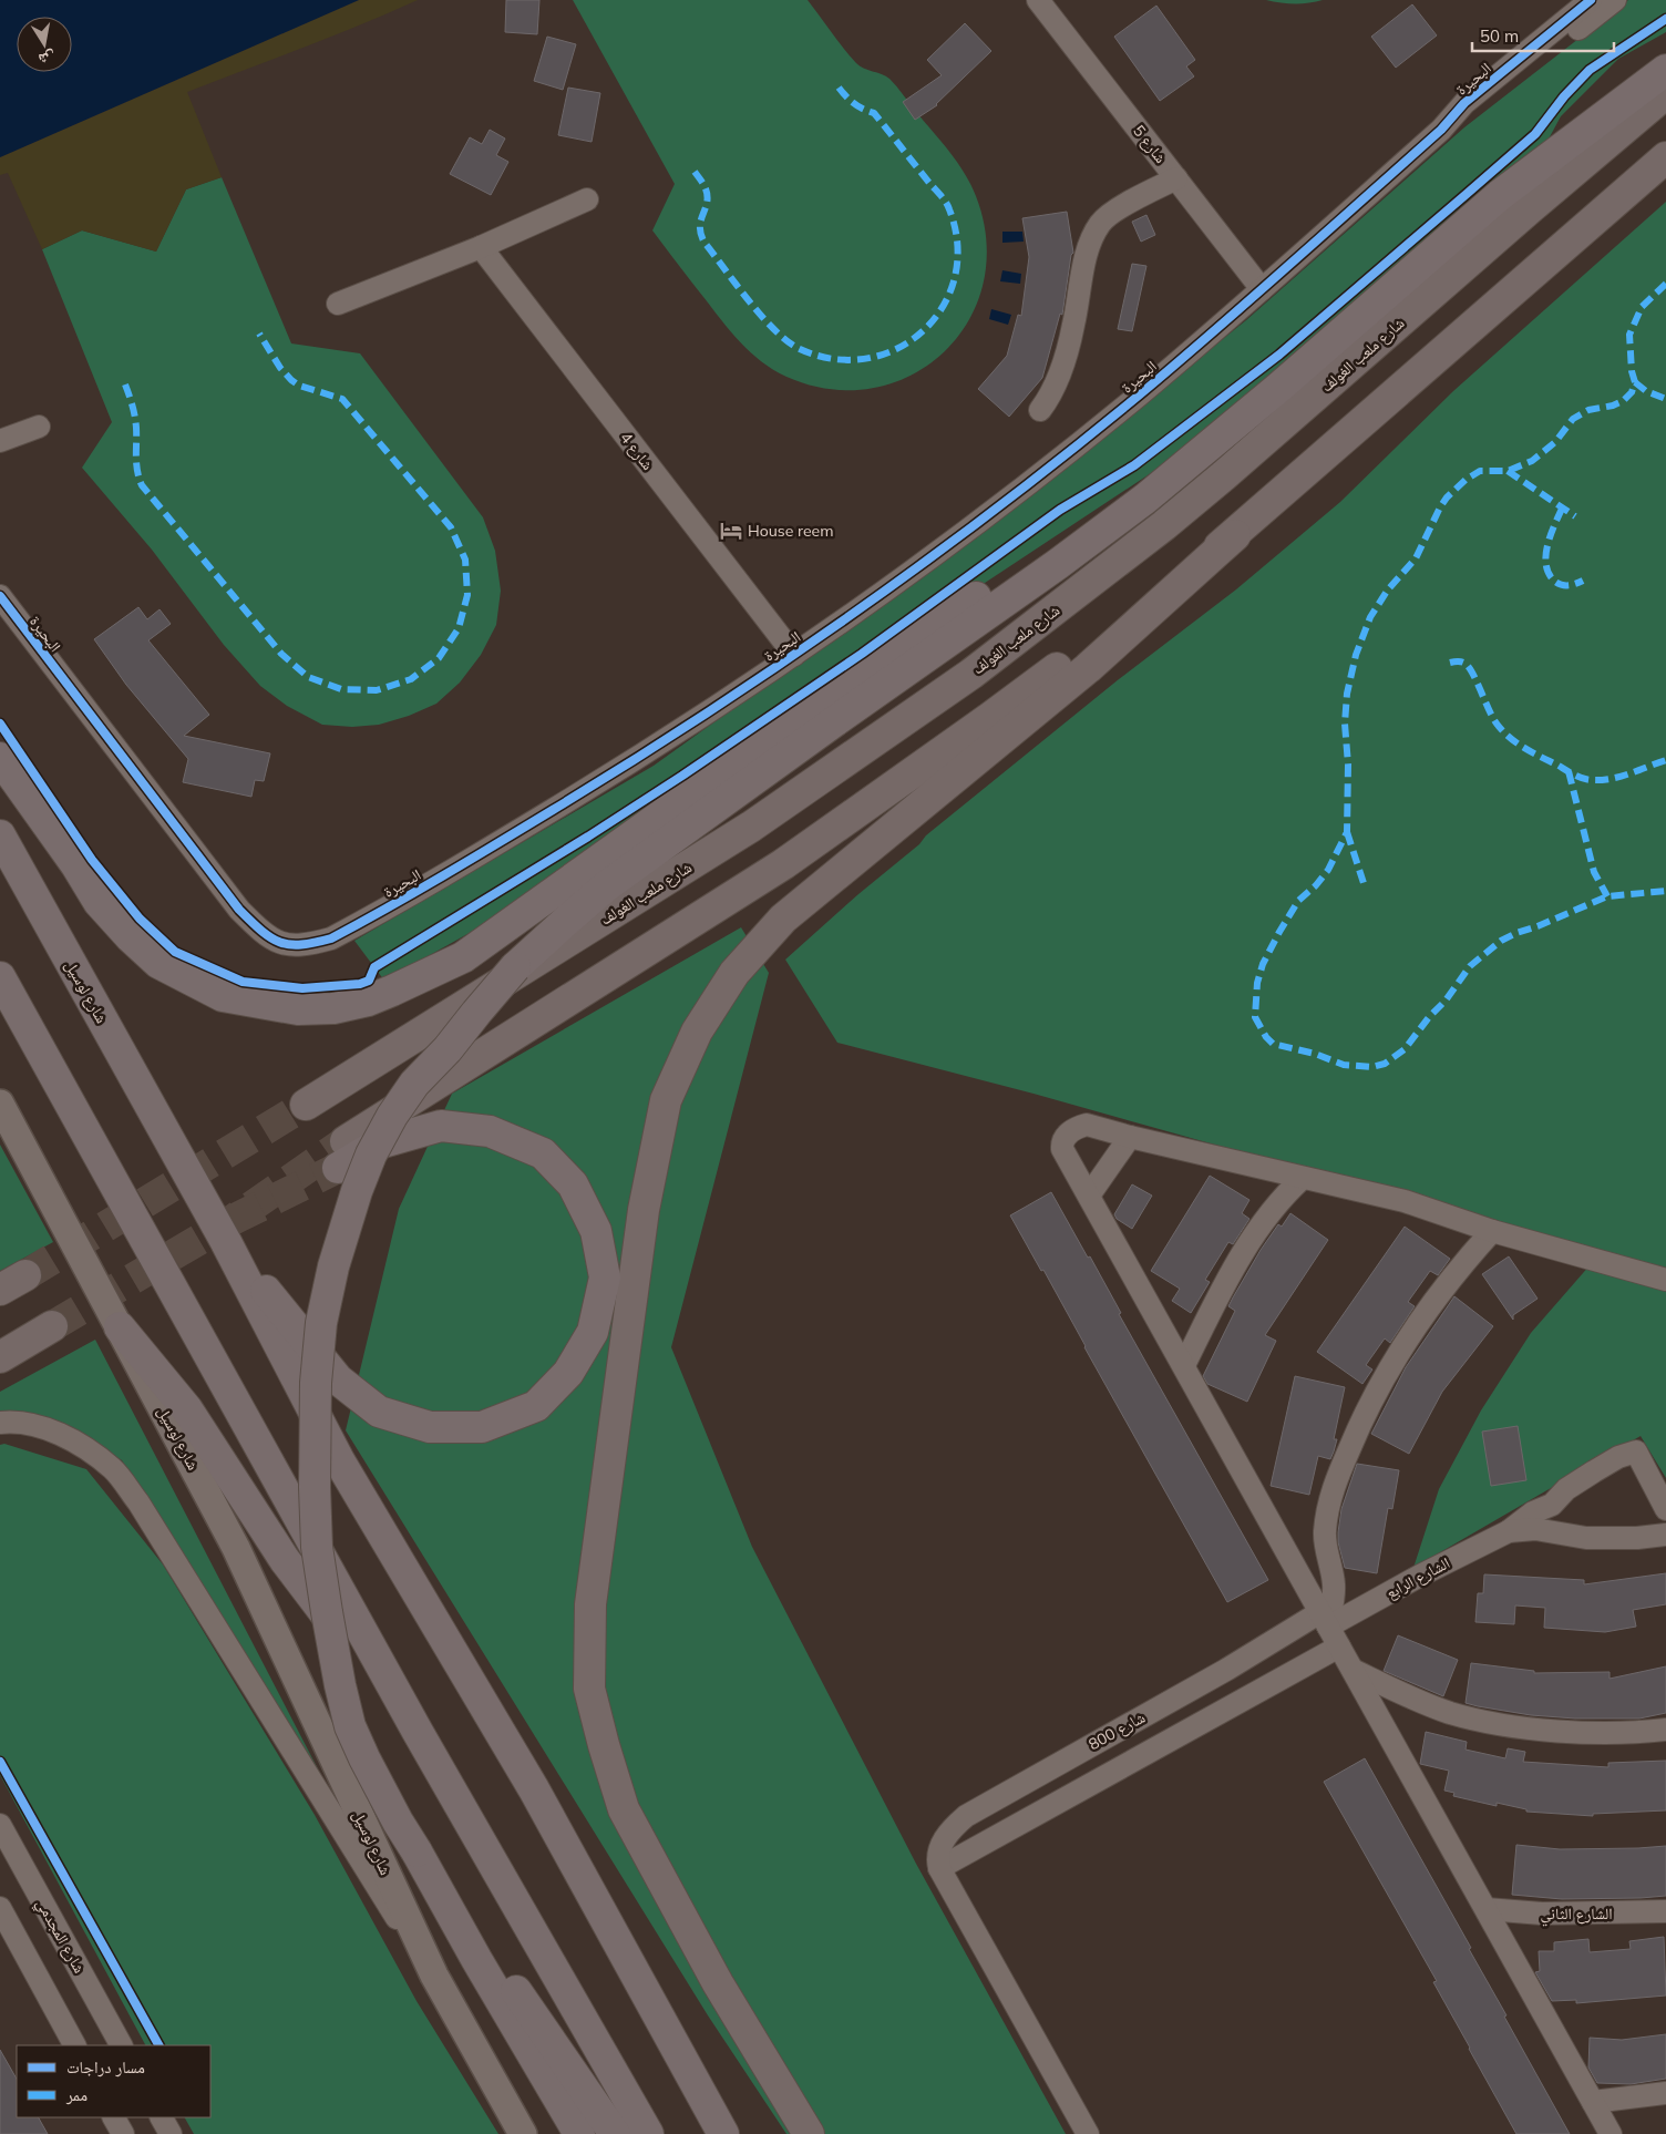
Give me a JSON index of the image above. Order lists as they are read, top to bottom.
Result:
{
  "streets": {
    "highway": ["شارع لوسيل"],
    "main road": ["شارع ملعب الغولف"],
    "street": [
      "البحيرة",
      "شارع 5",
      "شارع 4",
      "الشارع الرابع",
      "شارع 800",
      "الشارع الثاني",
      "شارع المجدمي"
    ]
  },
  "crossings": [
    ["البحيرة", "شارع 5"],
    ["البحيرة", "شارع 4"],
    ["الشارع الرابع", "شارع 800"]
  ],
  "places": {
    "hotel": ["House reem"]
  },
  "legend": ["مسار دراجات", "ممر"],
  "scale_bar": "50 m",
  "north": "bottom"
}
